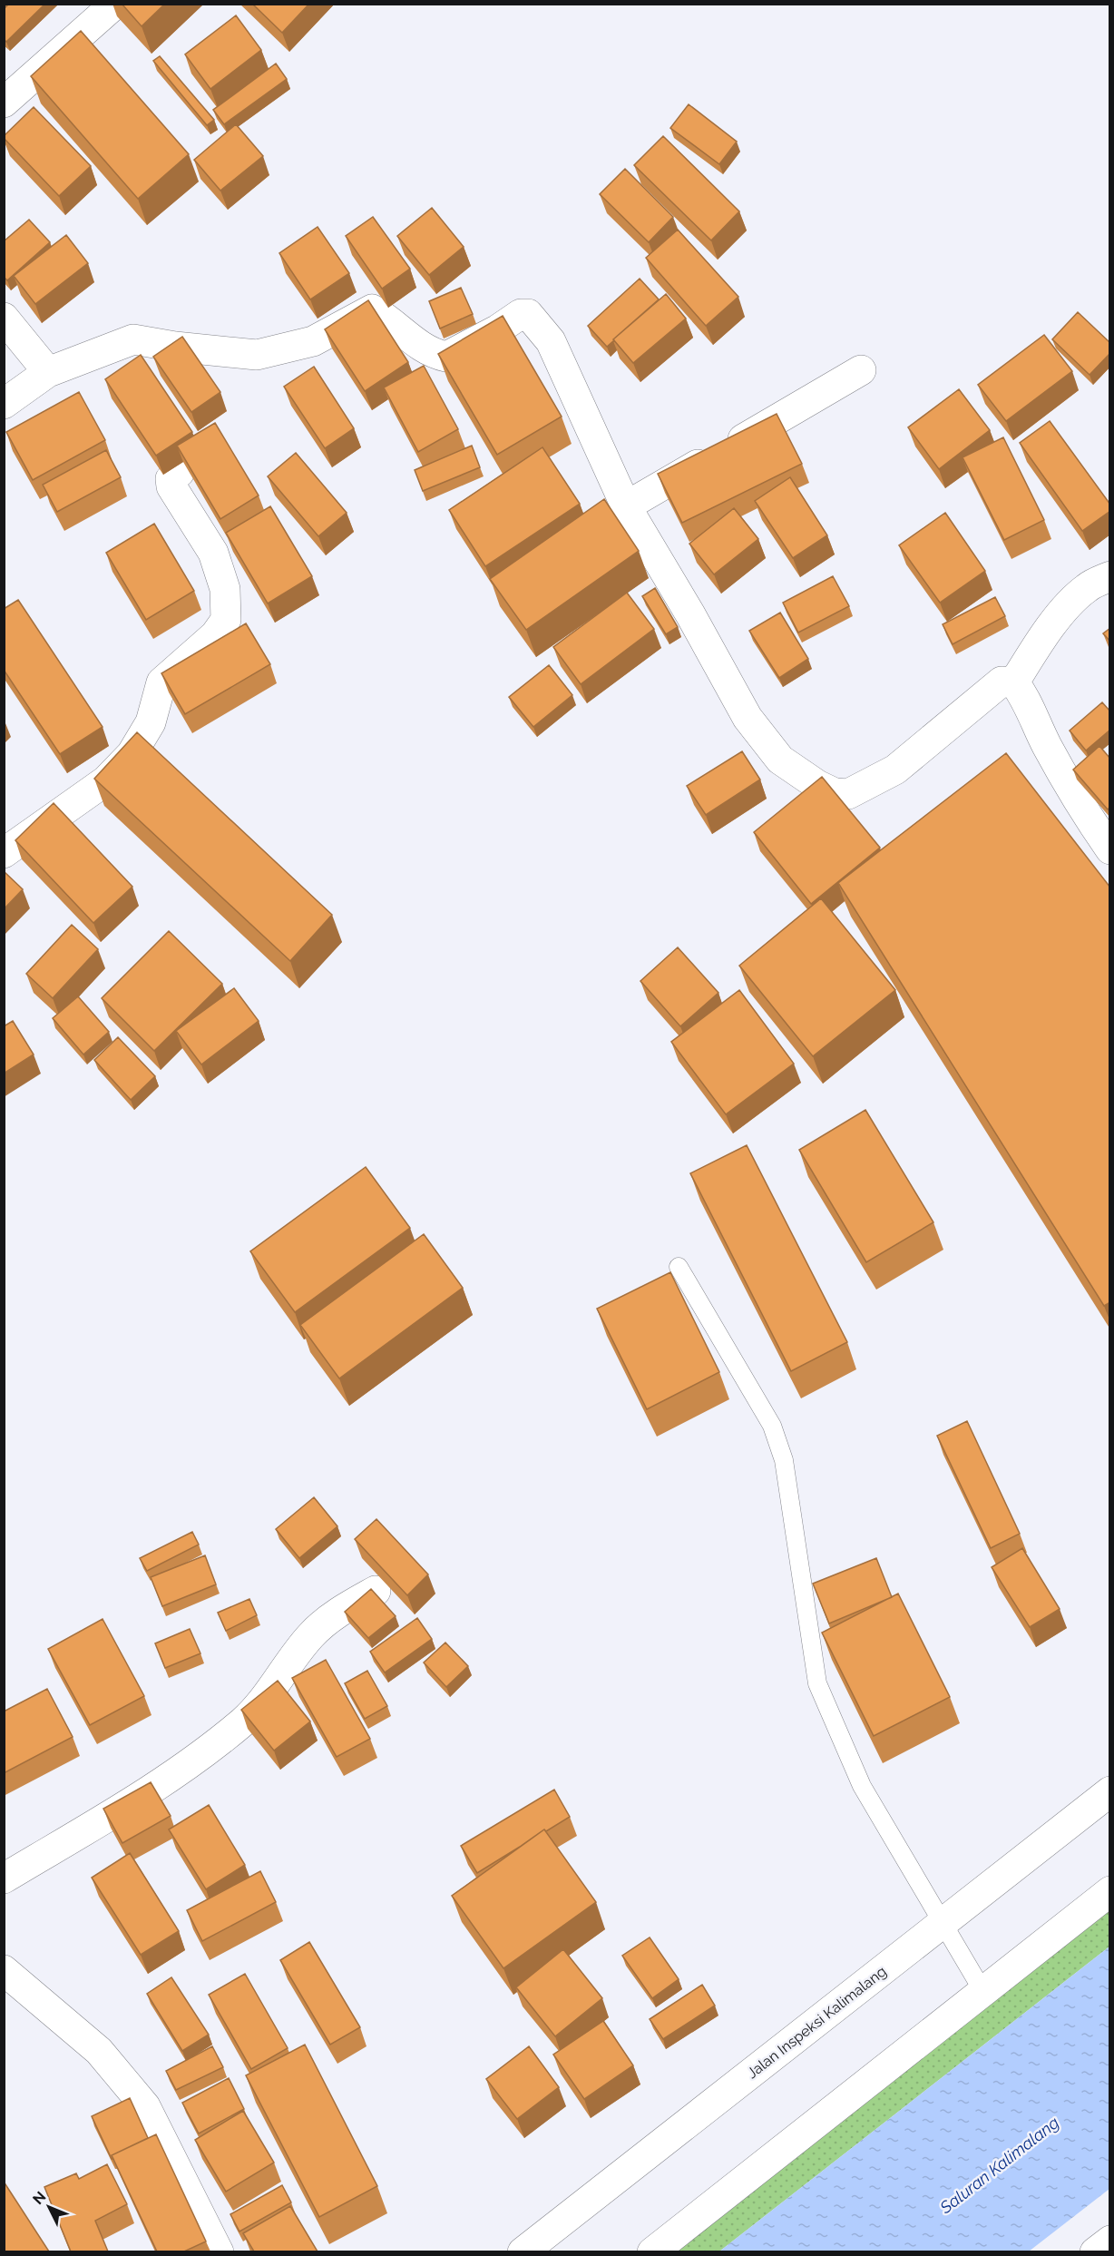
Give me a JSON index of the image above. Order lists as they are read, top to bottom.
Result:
{
  "streets": {
    "street": ["Jalan Inspeksi Kalimalang"]
  },
  "water": ["Saluran Kalimalang"],
  "north": "top left"
}
